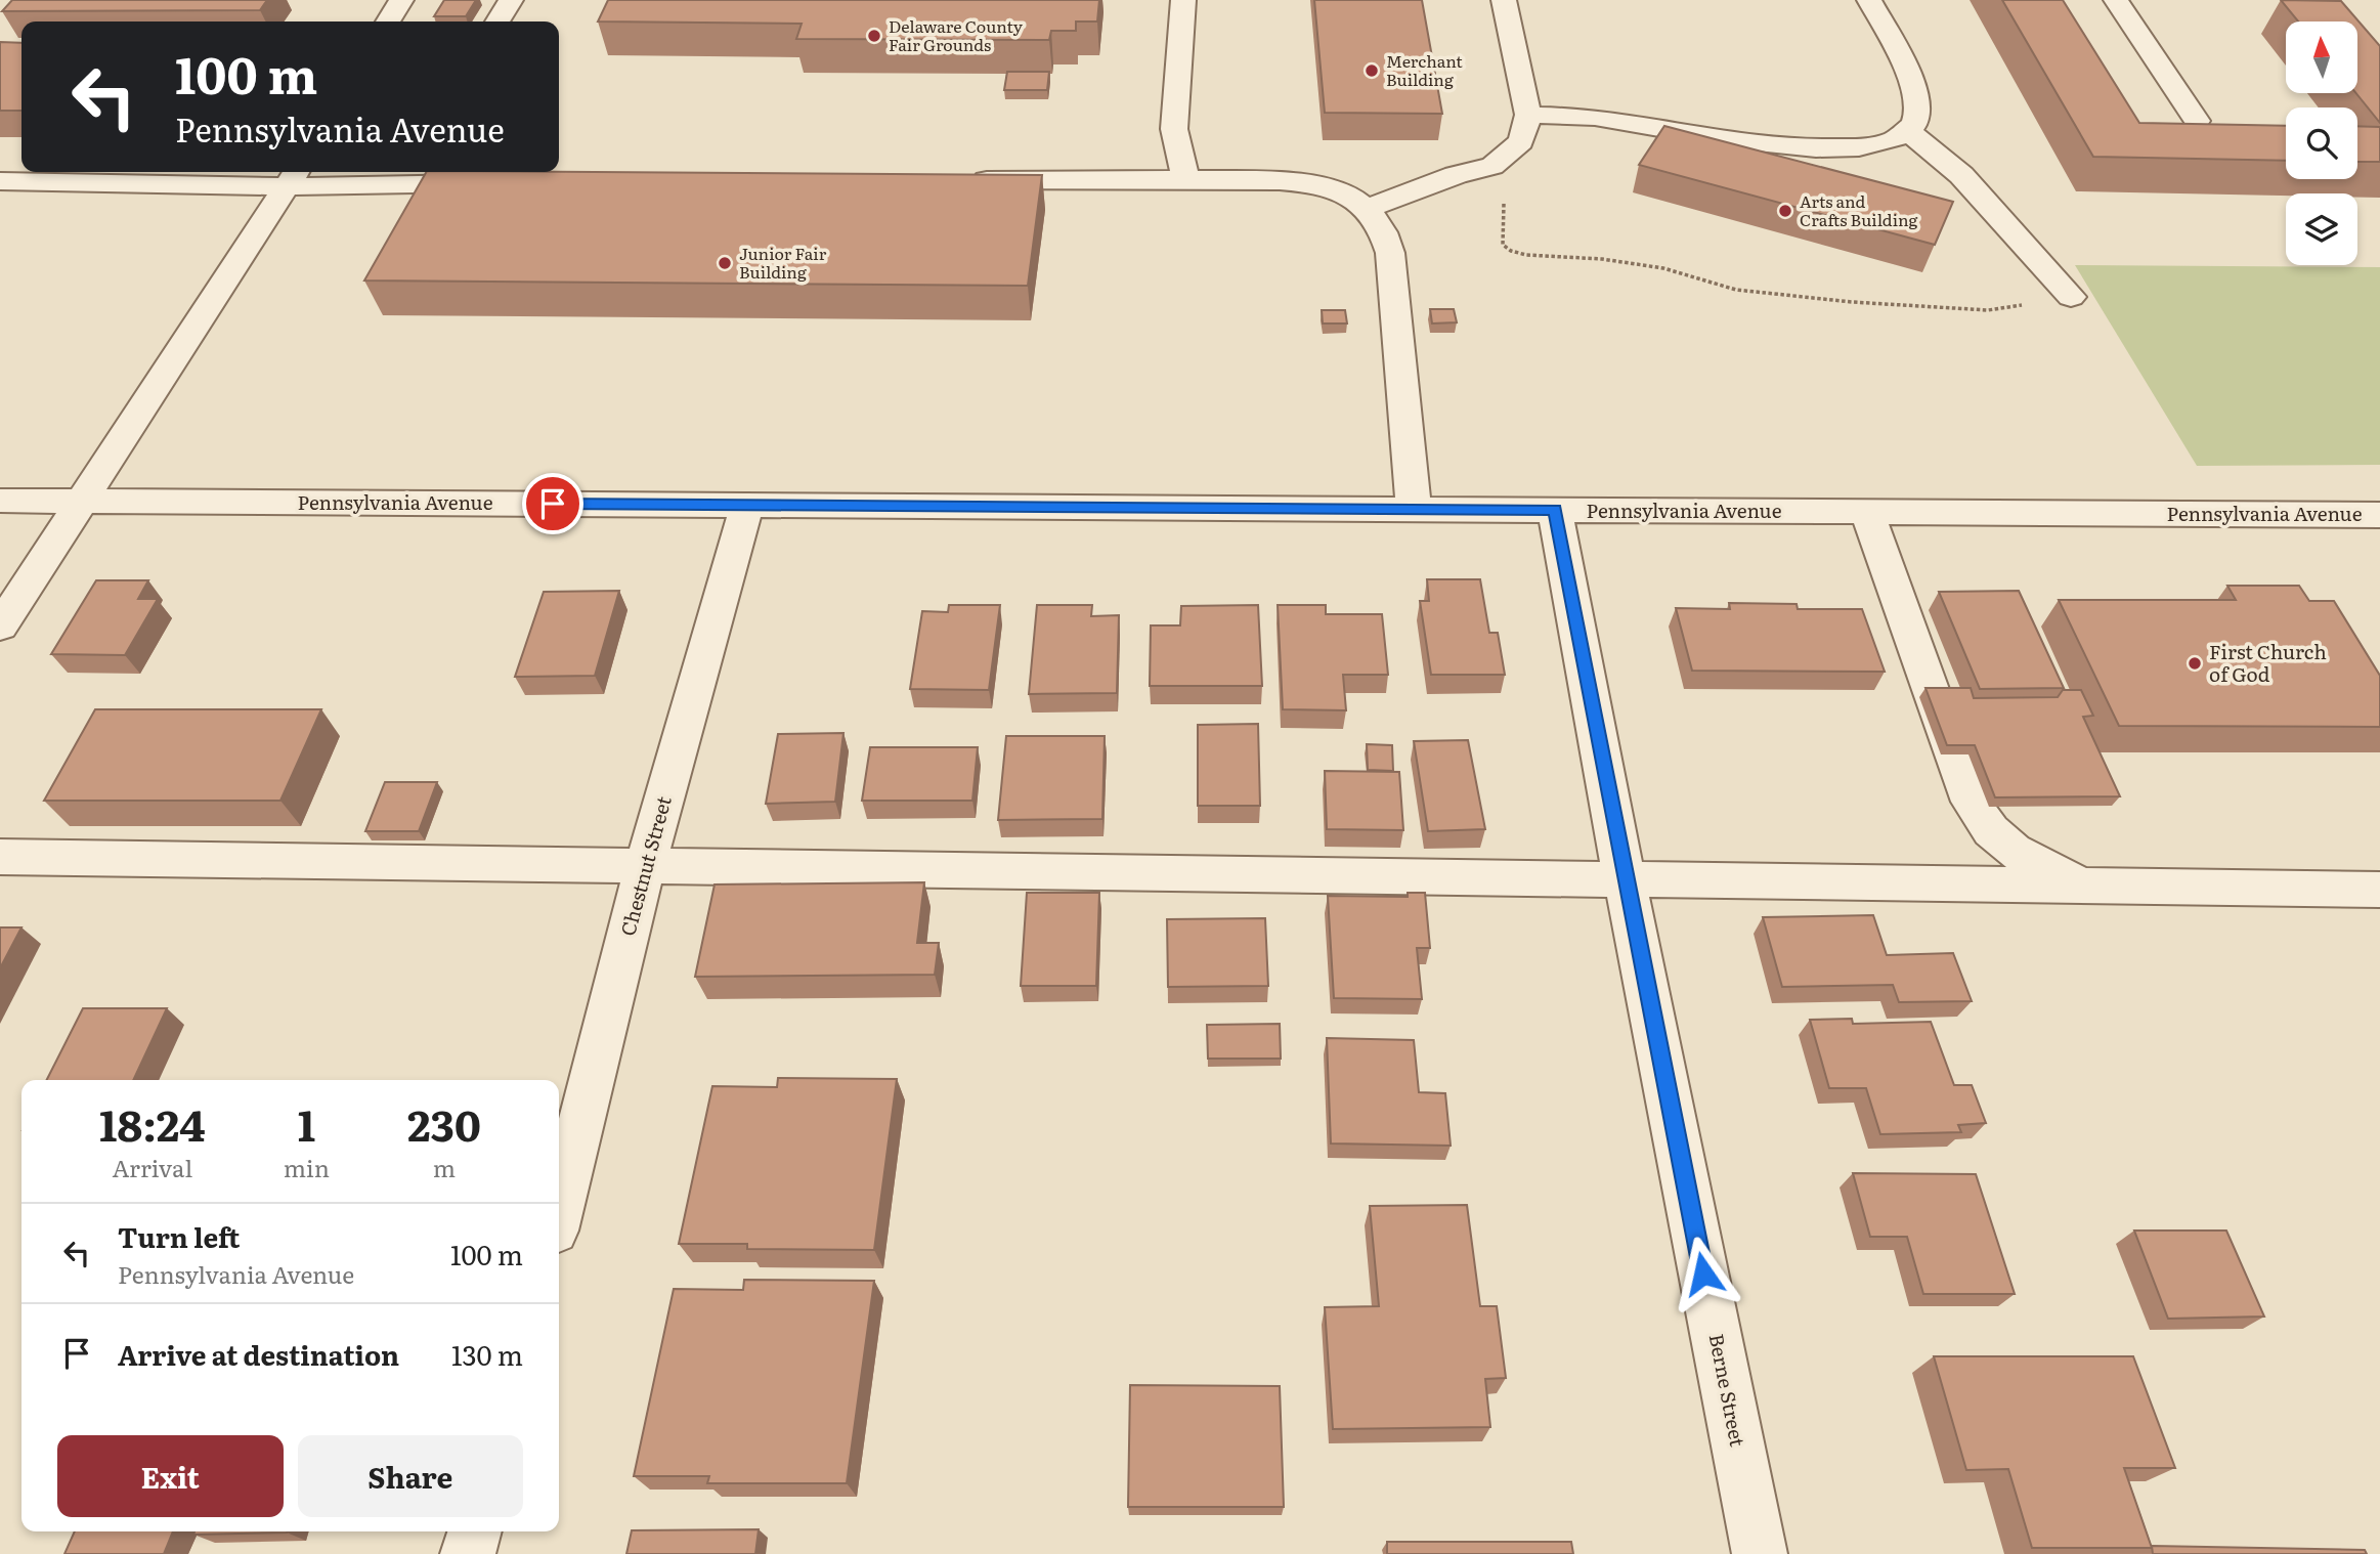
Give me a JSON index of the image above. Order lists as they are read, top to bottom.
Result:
{
  "streets": {
    "street": ["Pennsylvania Avenue", "Chestnut Street", "Berne Street"]
  },
  "crossings": [
    ["Pennsylvania Avenue", "Chestnut Street"],
    ["Pennsylvania Avenue", "Berne Street"]
  ],
  "places": [
    "Delaware County Fair Grounds",
    "Merchant Building",
    "Arts and Crafts Building",
    "Junior Fair Building",
    "First Church of God"
  ],
  "north": "top",
  "page": {
    "turn": ["100 m", "Pennsylvania Avenue"],
    "eta": [
      "18:24",
      "Arrival",
      "1",
      "min",
      "230",
      "m"
    ],
    "list": [
      {
        "name": "Turn left",
        "note": "Pennsylvania Avenue",
        "value": "100 m"
      },
      {
        "name": "Arrive at destination",
        "value": "130 m"
      }
    ],
    "buttons": ["Exit", "Share"]
  }
}
